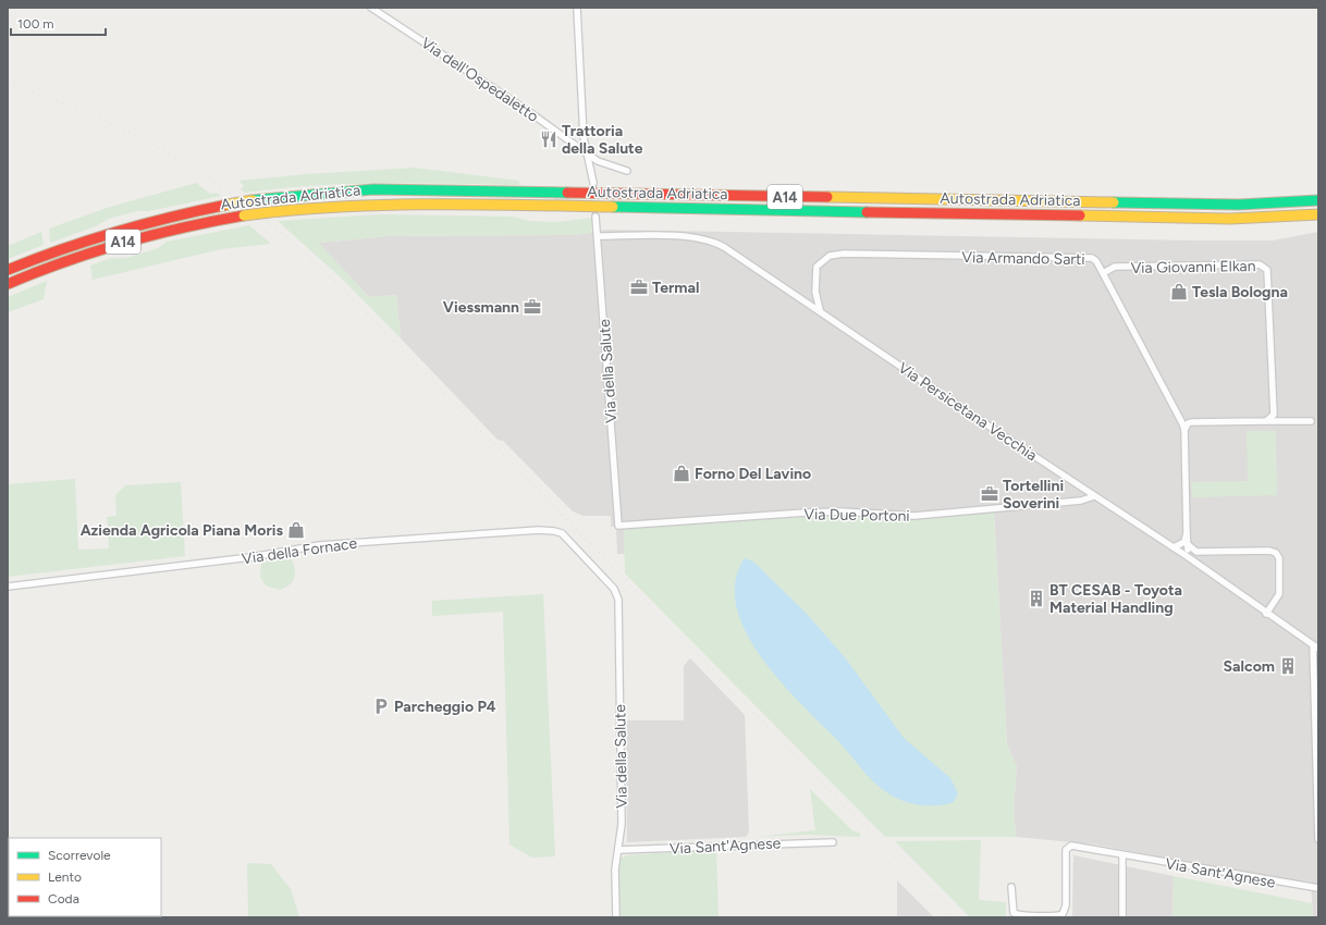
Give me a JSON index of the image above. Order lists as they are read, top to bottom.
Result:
{
  "streets": {
    "highway": ["Autostrada Adriatica", "A14"],
    "street": [
      "Via dell'Ospedaletto",
      "Via Armando Sarti",
      "Via Giovanni Elkan",
      "Via della Salute",
      "Via Persicetana Vecchia",
      "Via Due Portoni",
      "Via della Fornace",
      "Via Sant'Agnese"
    ]
  },
  "crossings": [
    ["Via Armando Sarti", "Via Giovanni Elkan"],
    ["Via Armando Sarti", "Via Persicetana Vecchia"],
    ["Via della Salute", "Via Persicetana Vecchia"],
    ["Via della Salute", "Via Due Portoni"],
    ["Via della Salute", "Via della Fornace"],
    ["Via della Salute", "Via Sant'Agnese"],
    ["Via Persicetana Vecchia", "Via Due Portoni"]
  ],
  "places": {
    "restaurant": ["Trattoria della Salute"],
    "office": ["Termal", "Viessmann", "Tortellini Soverini"],
    "shop": ["Tesla Bologna", "Forno Del Lavino", "Azienda Agricola Piana Moris"],
    "building": ["BT CESAB - Toyota Material Handling", "Salcom"],
    "parking": ["Parcheggio P4"]
  },
  "legend": ["Scorrevole", "Lento", "Coda"],
  "scale_bar": "100 m"
}
